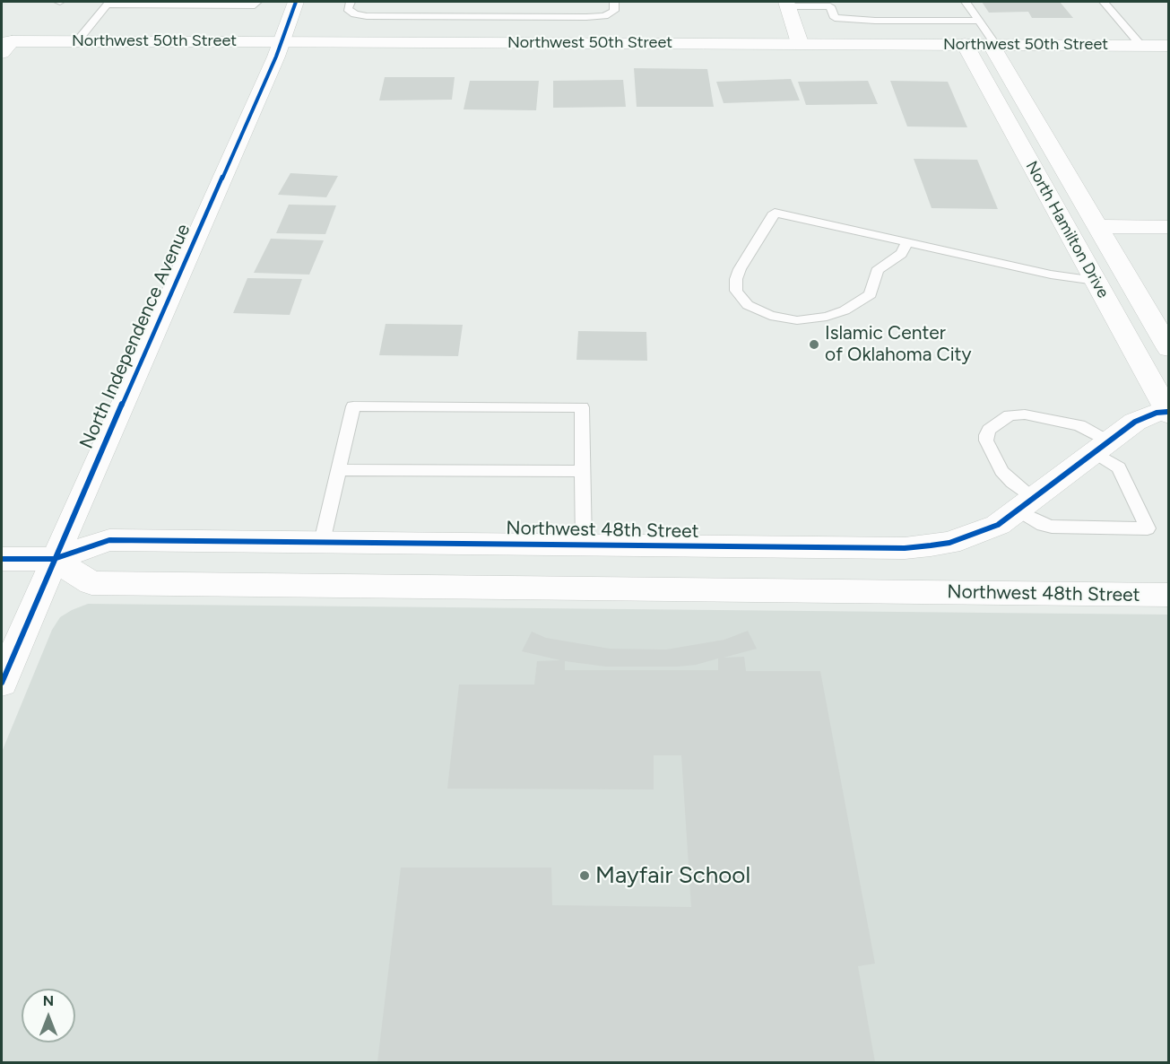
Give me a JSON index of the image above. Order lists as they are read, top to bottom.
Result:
{
  "streets": {
    "street": [
      "Northwest 50th Street",
      "North Hamilton Drive",
      "North Independence Avenue",
      "Northwest 48th Street"
    ]
  },
  "crossings": [
    ["Northwest 50th Street", "North Hamilton Drive"],
    ["Northwest 50th Street", "North Independence Avenue"],
    ["North Hamilton Drive", "Northwest 48th Street"],
    ["North Independence Avenue", "Northwest 48th Street"]
  ],
  "places": ["Islamic Center of Oklahoma City", "Mayfair School"],
  "north": "top"
}
